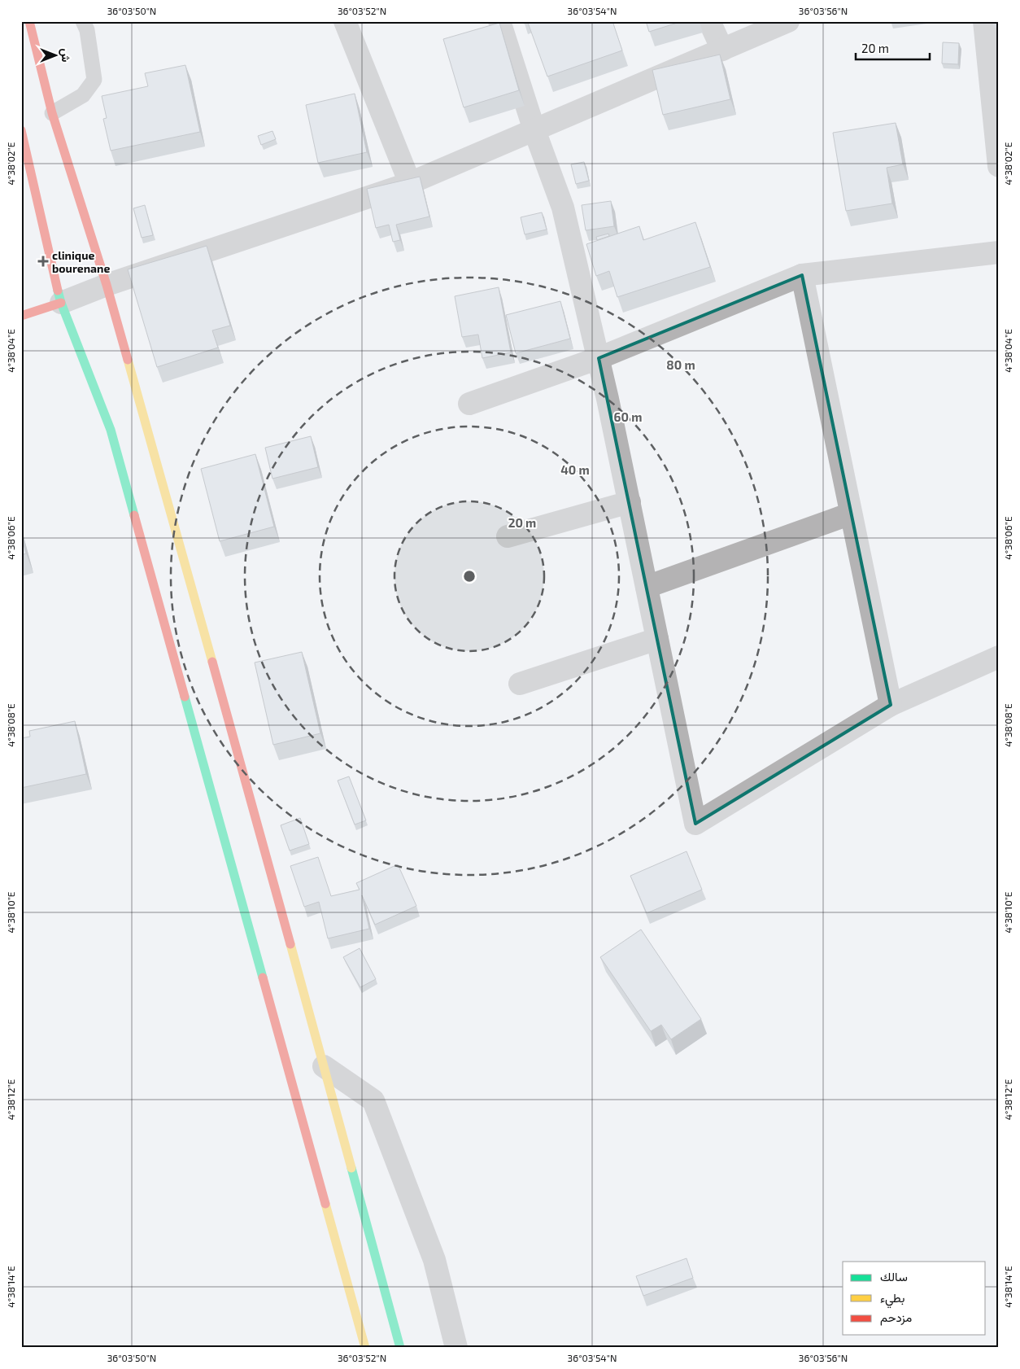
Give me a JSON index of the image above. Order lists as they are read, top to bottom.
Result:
{
  "places": {
    "health": ["clinique bourenane"]
  },
  "legend": ["سالك", "بطيء", "مزدحم"],
  "scale_bar": "20 m",
  "north": "right",
  "coordinates": [
    "36°03'50\"N",
    "36°03'52\"N",
    "36°03'54\"N",
    "36°03'56\"N",
    "4°38'02\"E",
    "4°38'04\"E",
    "4°38'06\"E",
    "4°38'08\"E",
    "4°38'10\"E",
    "4°38'12\"E",
    "4°38'14\"E"
  ],
  "rings": [
    "80 m",
    "60 m",
    "40 m",
    "20 m"
  ]
}
